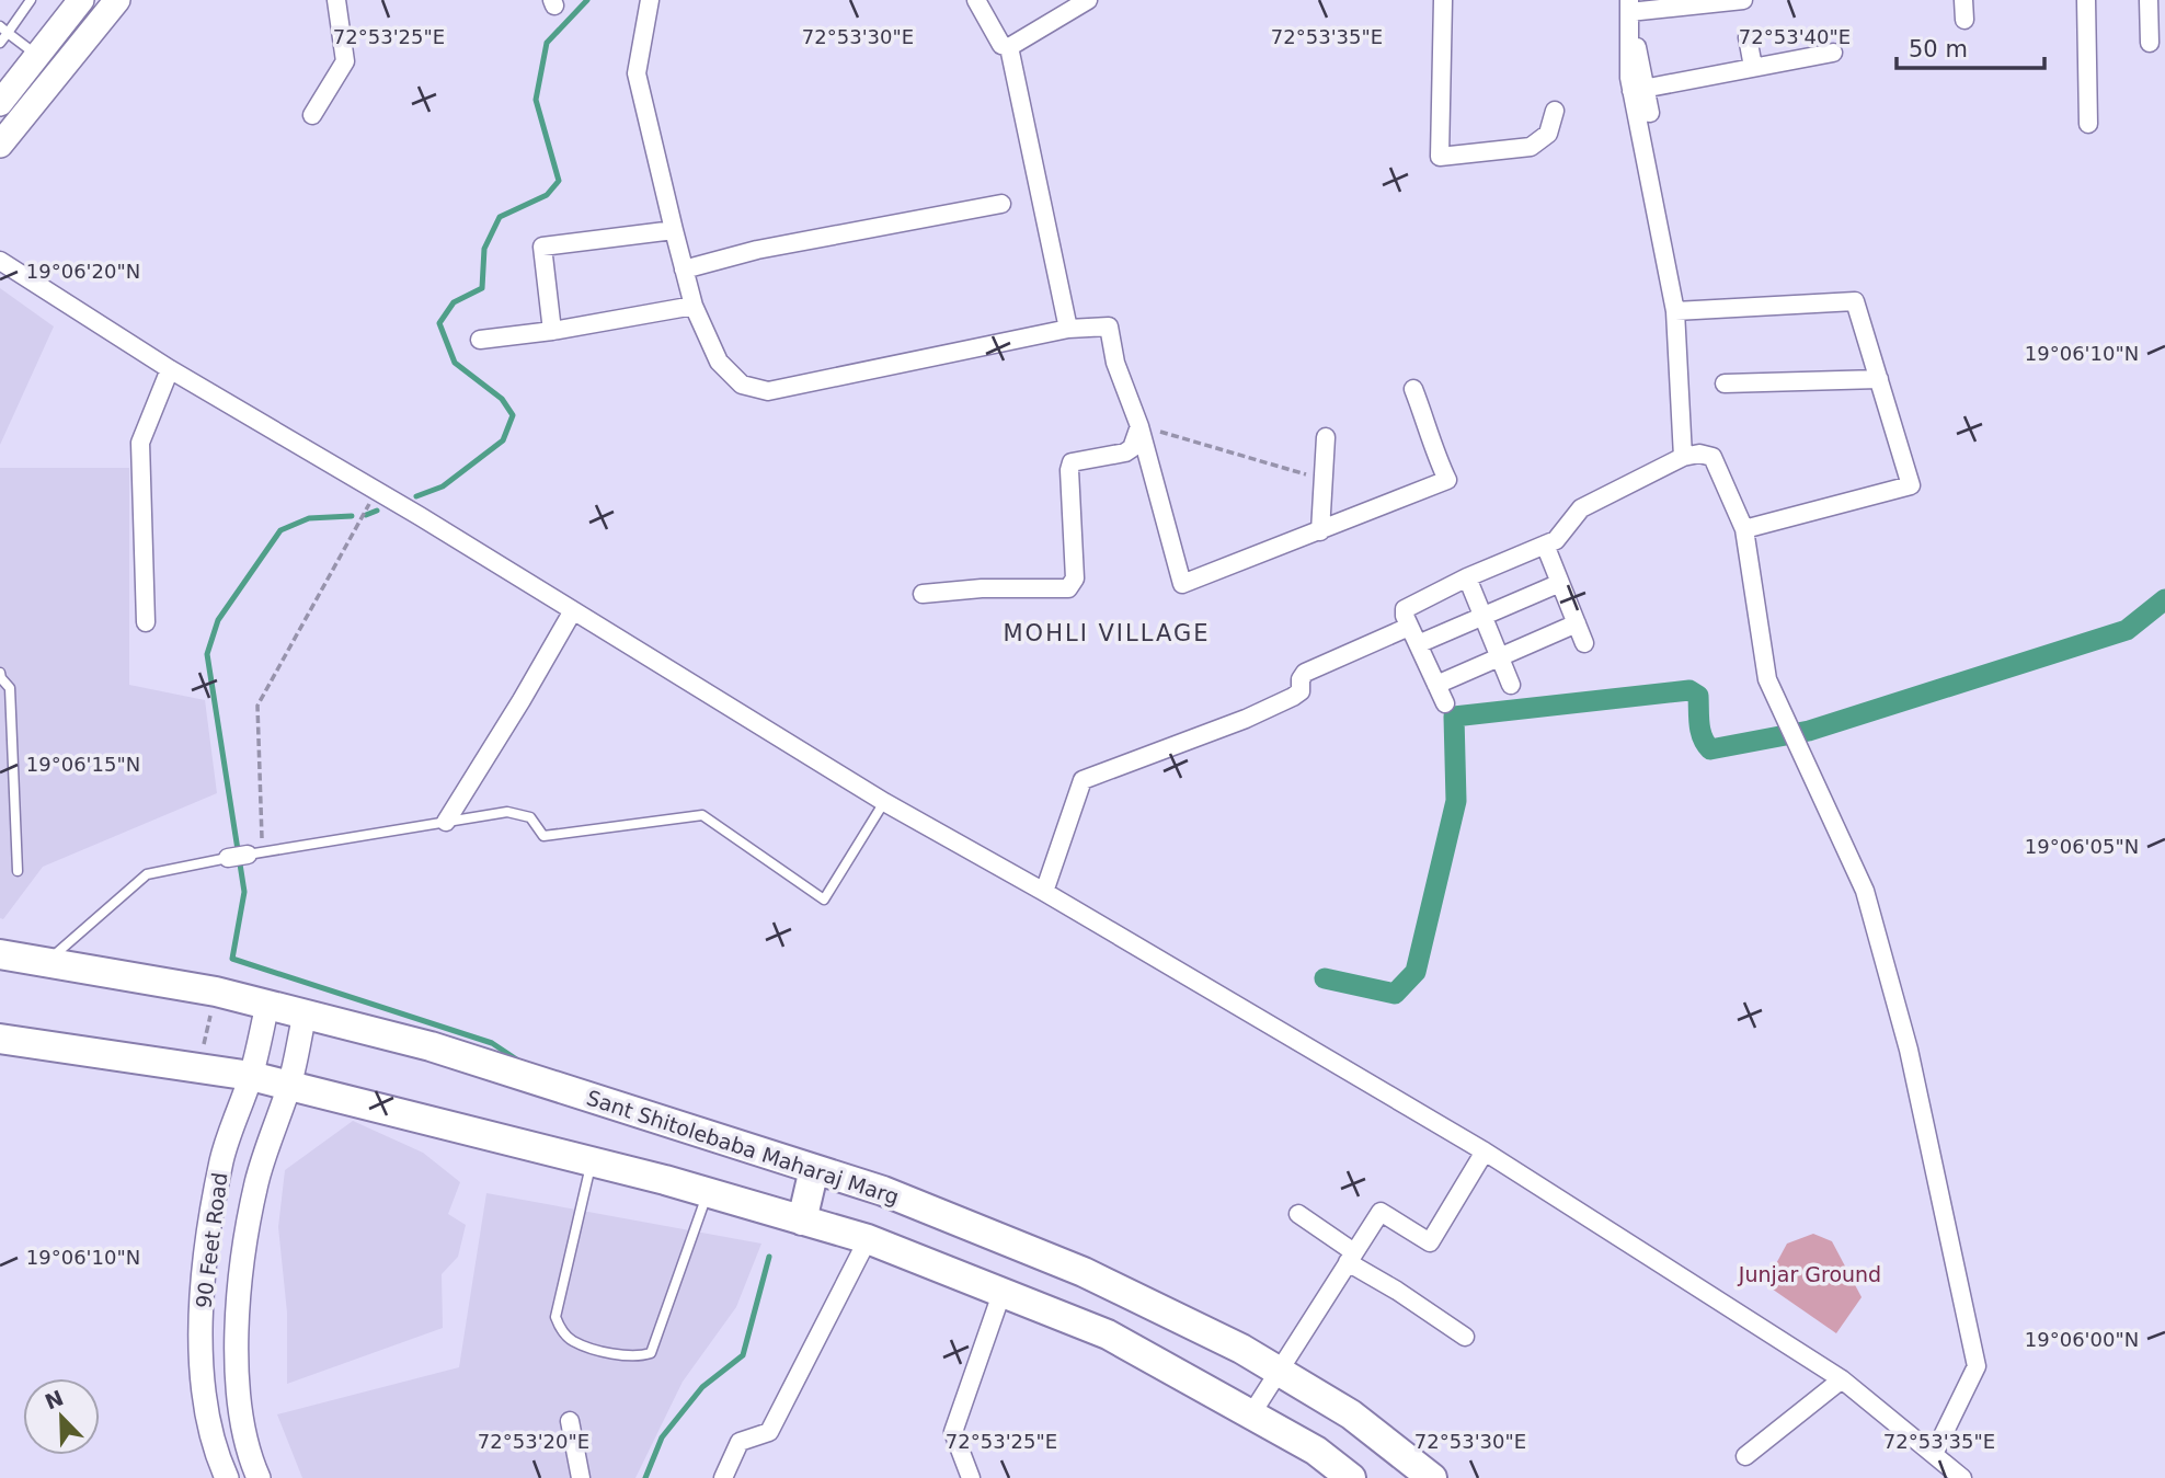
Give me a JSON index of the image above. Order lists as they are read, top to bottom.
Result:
{
  "streets": {
    "main road": ["Sant Shitolebaba Maharaj Marg"],
    "street": ["90 Feet Road"]
  },
  "crossings": [
    ["Sant Shitolebaba Maharaj Marg", "90 Feet Road"]
  ],
  "districts": ["MOHLI VILLAGE"],
  "parks": ["Junjar Ground"],
  "scale_bar": "50 m",
  "north": "top left",
  "coordinates": [
    "72°53'25\"E",
    "72°53'30\"E",
    "72°53'35\"E",
    "72°53'40\"E",
    "19°06'20\"N",
    "19°06'10\"N",
    "19°06'15\"N",
    "19°06'05\"N",
    "19°06'00\"N",
    "72°53'20\"E"
  ]
}
